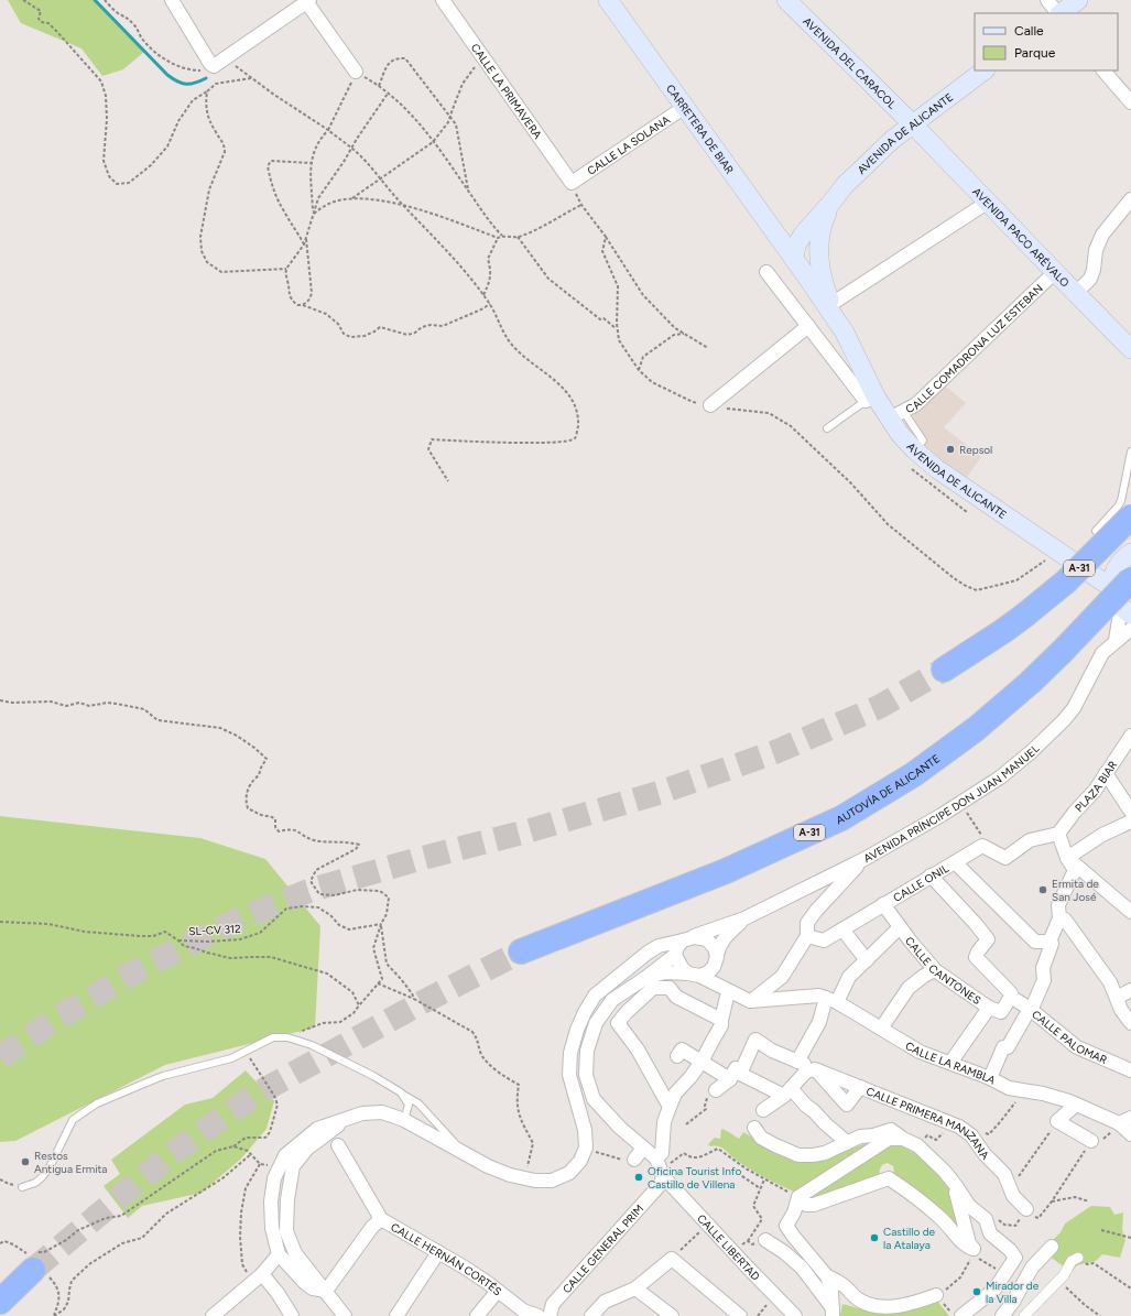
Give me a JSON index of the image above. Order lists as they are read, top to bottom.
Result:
{
  "streets": {
    "highway": ["A-31", "AUTOVÍA DE ALICANTE"],
    "main road": [
      "AVENIDA DEL CARACOL",
      "CARRETERA DE BIAR",
      "AVENIDA DE ALICANTE",
      "AVENIDA PACO ARÉVALO"
    ],
    "street": [
      "CALLE LA PRIMAVERA",
      "CALLE LA SOLANA",
      "CALLE COMADRONA LUZ ESTEBAN",
      "PLAZA BIAR",
      "AVENIDA PRÍNCIPE DON JUAN MANUEL",
      "CALLE ONIL",
      "CALLE CANTONES",
      "CALLE PALOMAR",
      "CALLE LA RAMBLA",
      "CALLE PRIMERA MANZANA",
      "CALLE LIBERTAD",
      "CALLE GENERAL PRIM",
      "CALLE HERNÁN CORTÉS"
    ],
    "path": ["SL-CV 312"]
  },
  "crossings": [
    ["AVENIDA DEL CARACOL", "AVENIDA DE ALICANTE"],
    ["AVENIDA DEL CARACOL", "AVENIDA PACO ARÉVALO"],
    ["CALLE LA PRIMAVERA", "CALLE LA SOLANA"],
    ["CARRETERA DE BIAR", "AVENIDA DE ALICANTE"],
    ["CARRETERA DE BIAR", "CALLE LA SOLANA"],
    ["AVENIDA DE ALICANTE", "AVENIDA PACO ARÉVALO"],
    ["AVENIDA DE ALICANTE", "CALLE COMADRONA LUZ ESTEBAN"],
    ["AVENIDA DE ALICANTE", "AUTOVÍA DE ALICANTE"],
    ["AVENIDA PACO ARÉVALO", "CALLE COMADRONA LUZ ESTEBAN"],
    ["PLAZA BIAR", "CALLE ONIL"],
    ["AVENIDA PRÍNCIPE DON JUAN MANUEL", "CALLE LA RAMBLA"],
    ["AVENIDA PRÍNCIPE DON JUAN MANUEL", "CALLE LIBERTAD"],
    ["CALLE ONIL", "CALLE CANTONES"],
    ["CALLE ONIL", "CALLE PALOMAR"],
    ["CALLE CANTONES", "CALLE PALOMAR"],
    ["CALLE LA RAMBLA", "CALLE LIBERTAD"],
    ["CALLE LIBERTAD", "CALLE GENERAL PRIM"]
  ],
  "places": [
    "Repsol",
    "Ermita de San José",
    "Restos Antigua Ermita",
    "Oficina Tourist Info Castillo de Villena",
    "Castillo de la Atalaya",
    "Mirador de la Villa"
  ],
  "legend": ["Calle", "Parque"]
}
